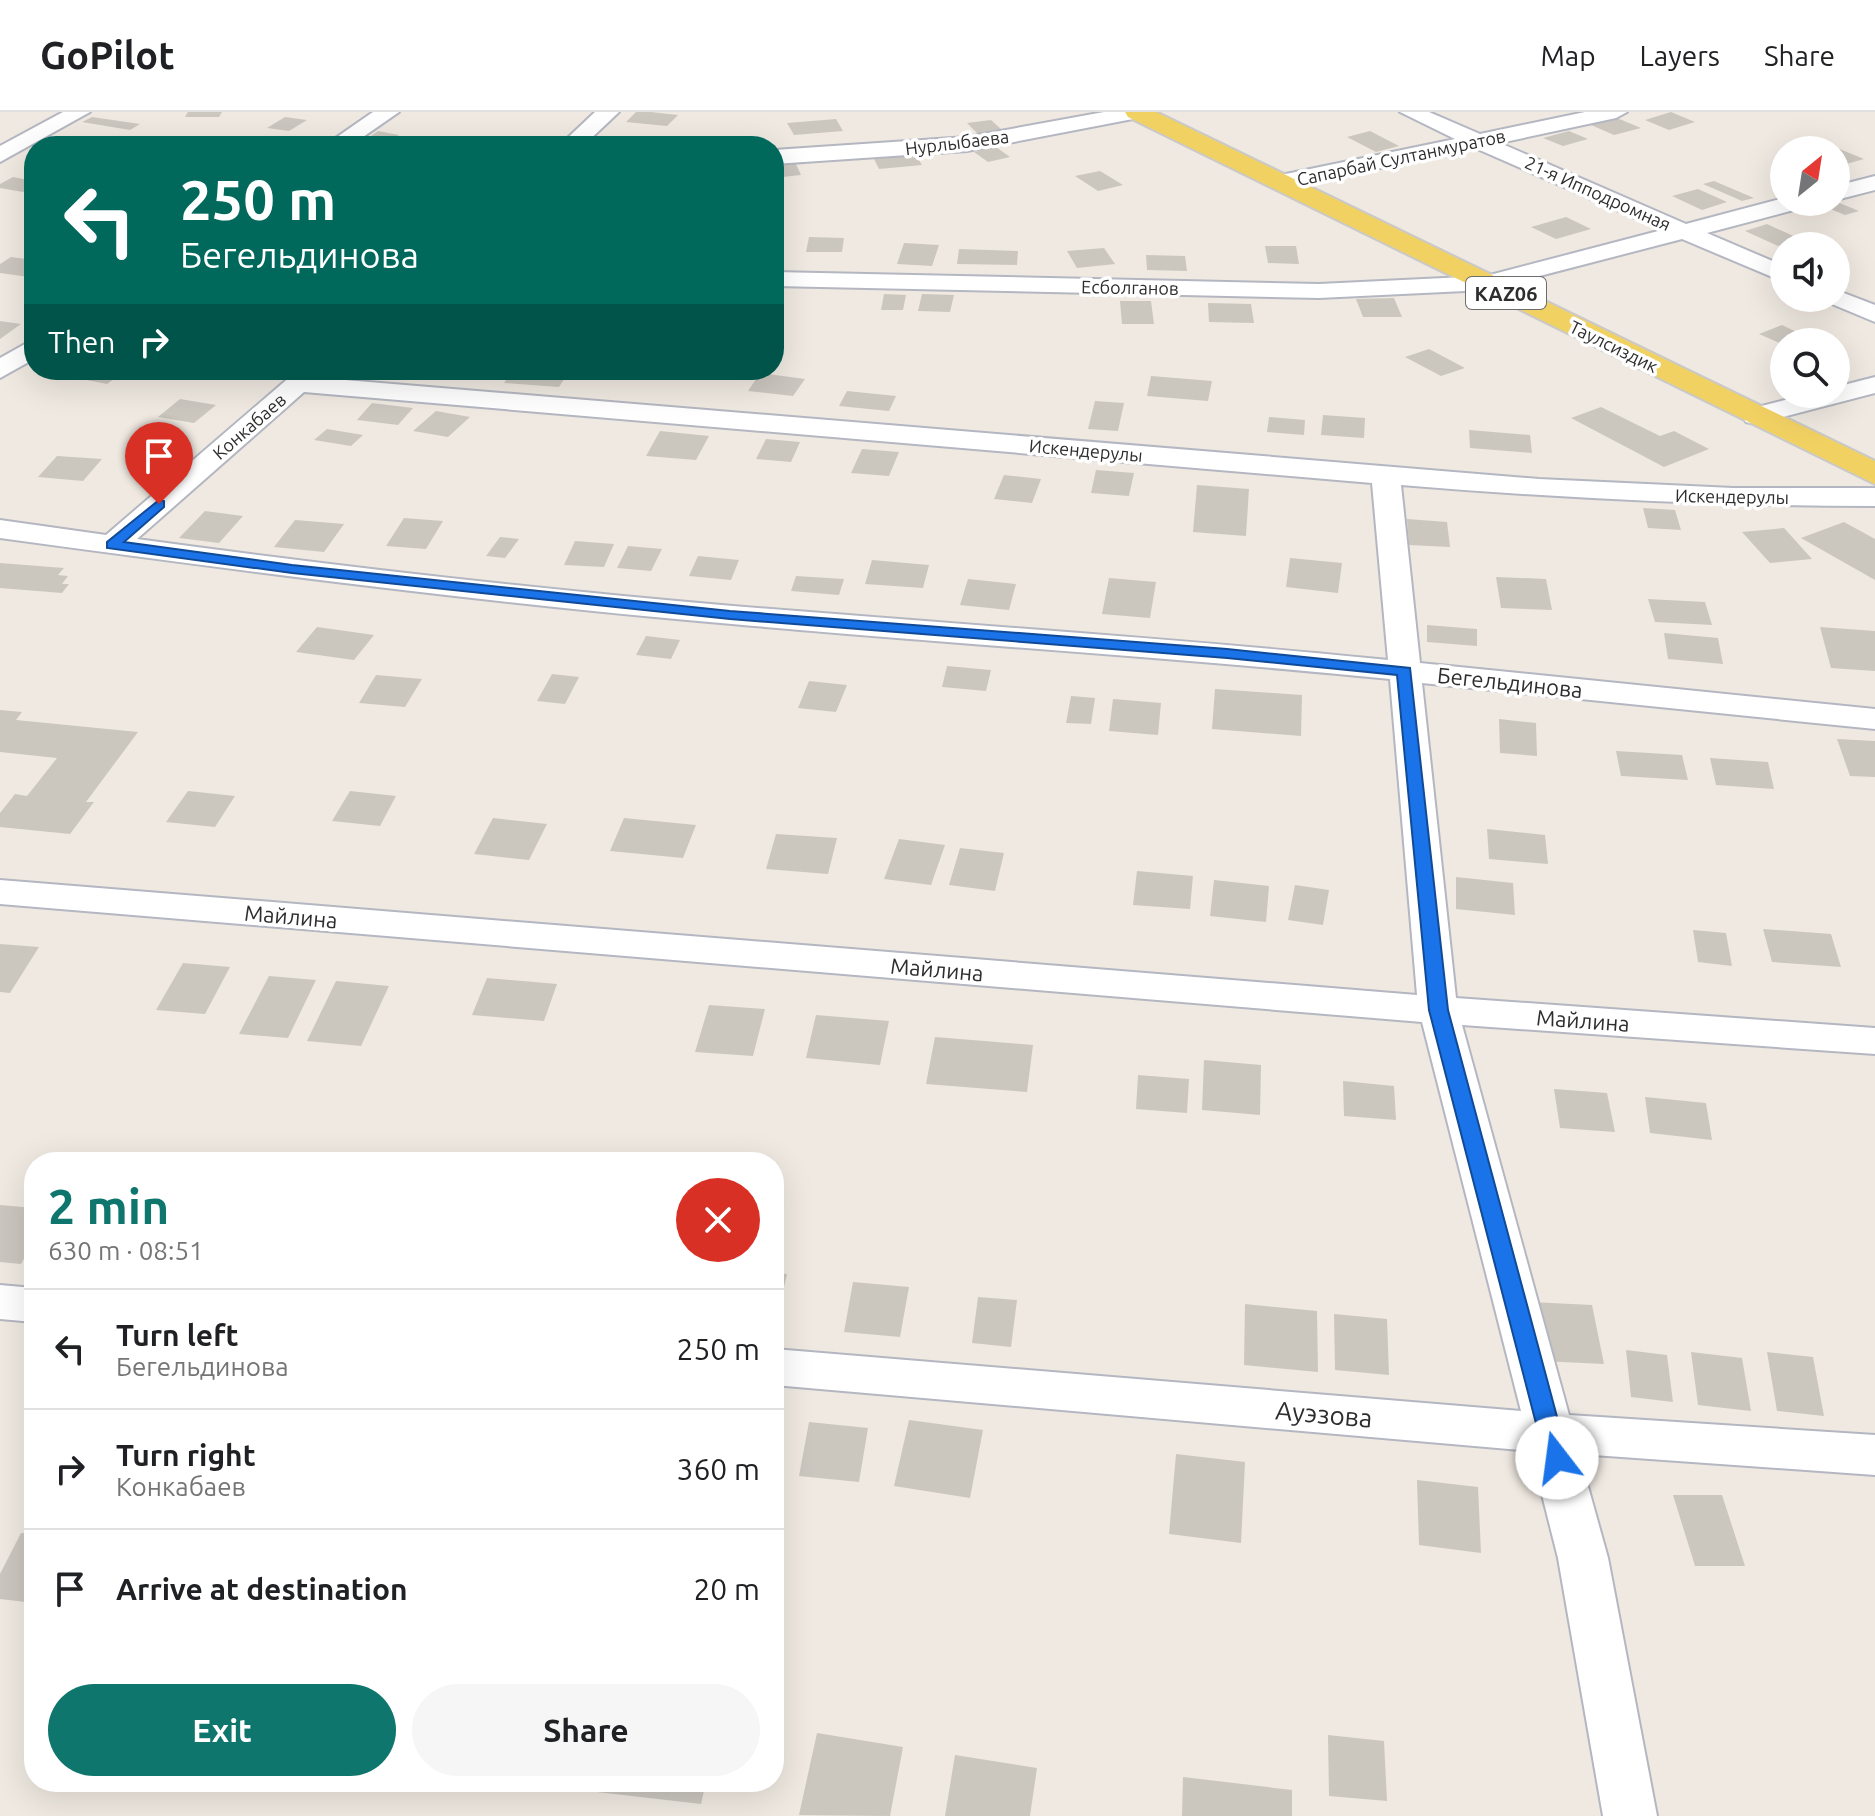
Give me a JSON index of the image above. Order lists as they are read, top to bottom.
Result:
{
  "streets": {
    "main road": ["KAZ06", "Таулсиздик"],
    "street": [
      "Нурлыбаева",
      "Сапарбай Султанмуратов",
      "21-я Ипподромная",
      "Есболганов",
      "Конкабаев",
      "Искендерулы",
      "Бегельдинова",
      "Майлина",
      "Ауэзова"
    ]
  },
  "crossings": [
    ["Нурлыбаева", "Таулсиздик"],
    ["Сапарбай Султанмуратов", "21-я Ипподромная"],
    ["Сапарбай Султанмуратов", "Таулсиздик"],
    ["21-я Ипподромная", "Есболганов"],
    ["Есболганов", "Таулсиздик"],
    ["Конкабаев", "Бегельдинова"]
  ],
  "north": "top right",
  "page": {
    "header": "GoPilot",
    "nav": ["Map", "Layers", "Share"],
    "turn": ["250 m", "Бегельдинова"],
    "then": "Then",
    "heading": ["2 min", "630 m · 08:51"],
    "list": [
      {
        "name": "Turn left",
        "note": "Бегельдинова",
        "value": "250 m"
      },
      {
        "name": "Turn right",
        "note": "Конкабаев",
        "value": "360 m"
      },
      {
        "name": "Arrive at destination",
        "value": "20 m"
      }
    ],
    "buttons": ["Exit", "Share"]
  }
}
